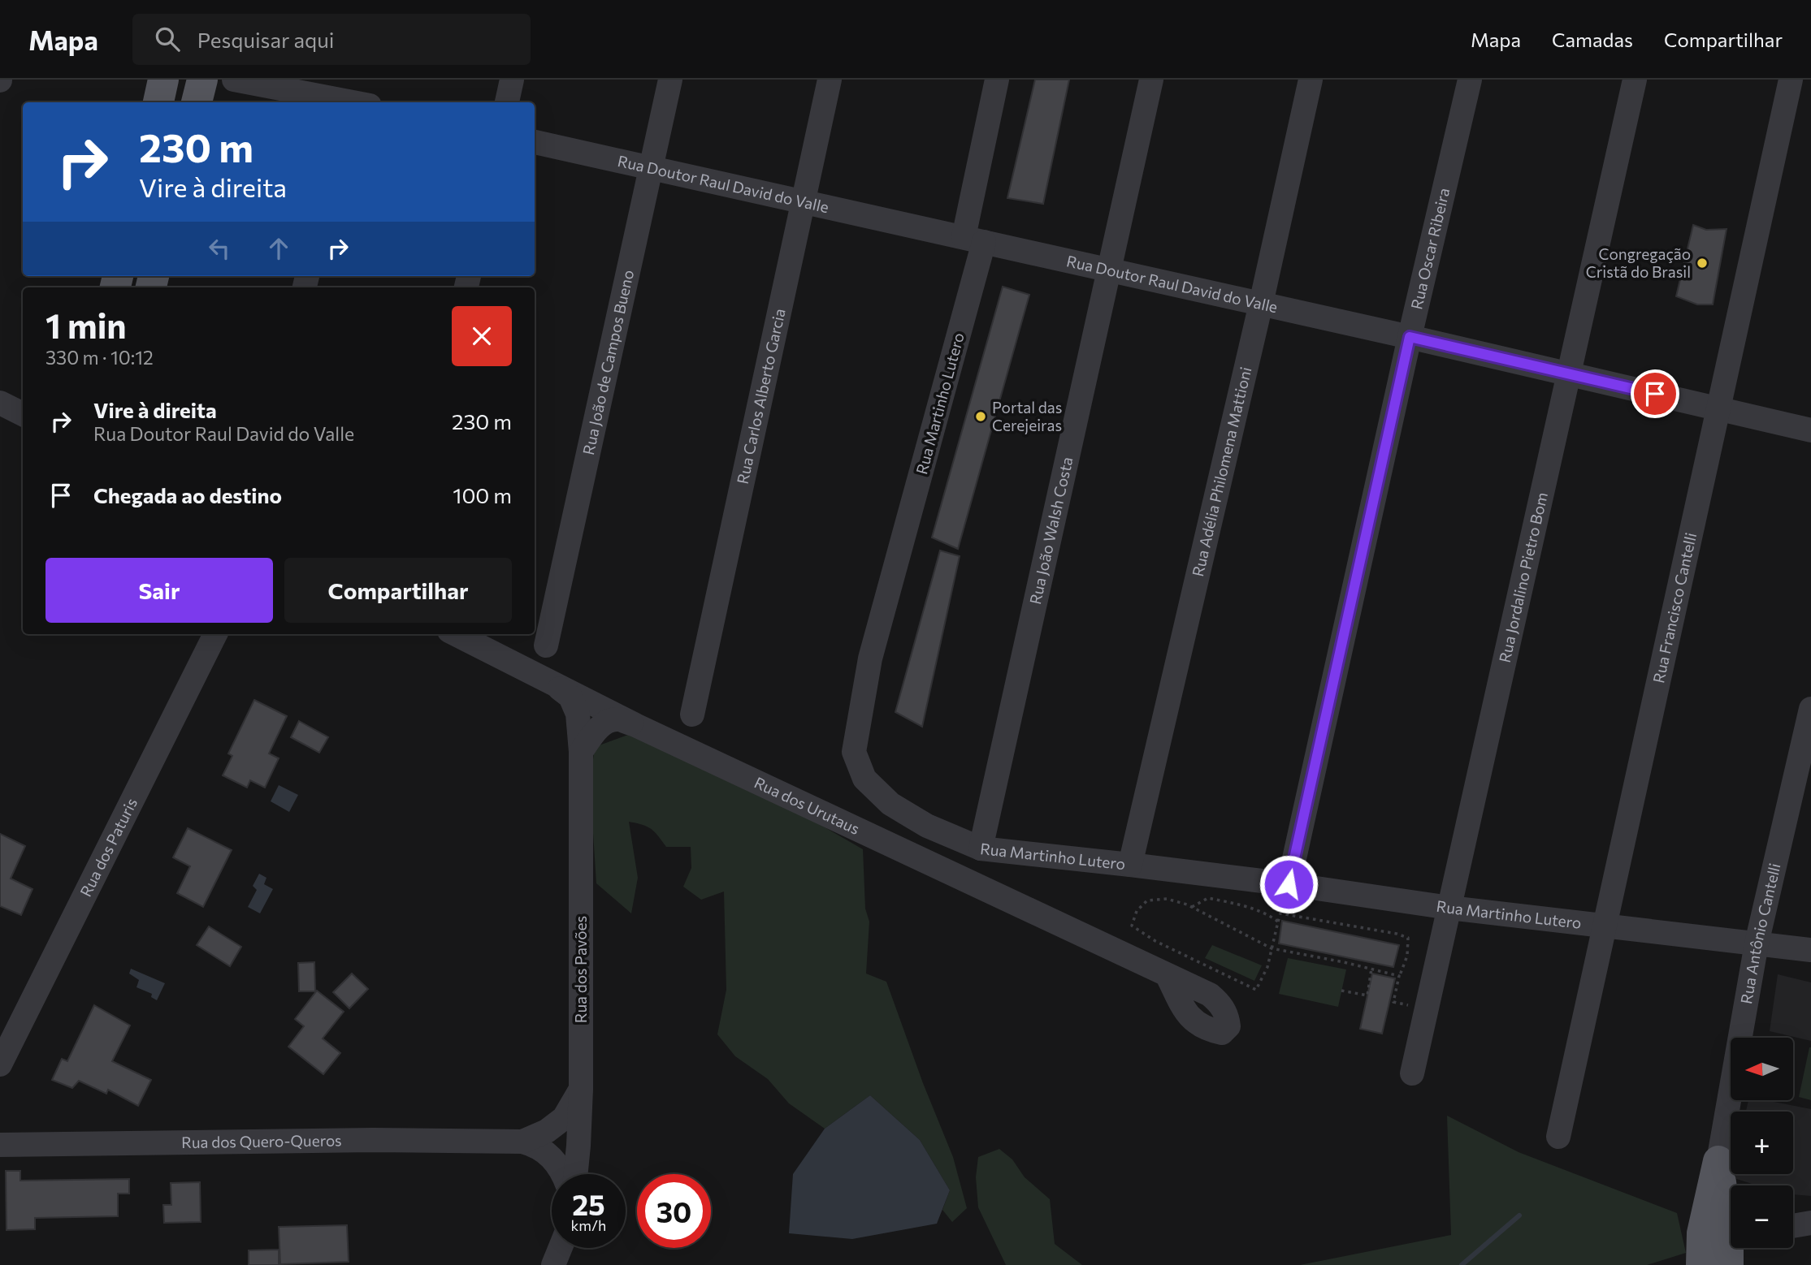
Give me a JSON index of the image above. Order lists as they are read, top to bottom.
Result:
{
  "streets": {
    "street": [
      "Rua Doutor Raul David do Valle",
      "Rua Oscar Ribeira",
      "Rua João de Campos Bueno",
      "Rua Carlos Alberto Garcia",
      "Rua Martinho Lutero",
      "Rua Adélia Philomena Mattioni",
      "Rua João Walsh Costa",
      "Rua Jordalino Pietro Bom",
      "Rua Francisco Cantelli",
      "Rua dos Urutaus",
      "Rua dos Paturis",
      "Rua Antônio Cantelli",
      "Rua dos Pavões",
      "Rua dos Quero-Queros"
    ]
  },
  "crossings": [
    ["Rua Doutor Raul David do Valle", "Rua Oscar Ribeira"],
    ["Rua Doutor Raul David do Valle", "Rua João de Campos Bueno"],
    ["Rua Doutor Raul David do Valle", "Rua Carlos Alberto Garcia"],
    ["Rua Doutor Raul David do Valle", "Rua Martinho Lutero"],
    ["Rua Doutor Raul David do Valle", "Rua Adélia Philomena Mattioni"],
    ["Rua Doutor Raul David do Valle", "Rua João Walsh Costa"],
    ["Rua Doutor Raul David do Valle", "Rua Jordalino Pietro Bom"],
    ["Rua Doutor Raul David do Valle", "Rua Francisco Cantelli"],
    ["Rua Oscar Ribeira", "Rua Martinho Lutero"],
    ["Rua Martinho Lutero", "Rua Adélia Philomena Mattioni"],
    ["Rua Martinho Lutero", "Rua João Walsh Costa"],
    ["Rua Martinho Lutero", "Rua Jordalino Pietro Bom"],
    ["Rua Martinho Lutero", "Rua Francisco Cantelli"],
    ["Rua Martinho Lutero", "Rua Antônio Cantelli"],
    ["Rua dos Urutaus", "Rua dos Pavões"],
    ["Rua dos Pavões", "Rua dos Quero-Queros"]
  ],
  "places": ["Congregação Cristã do Brasil", "Portal das Cerejeiras"],
  "north": "left",
  "page": {
    "header": "Mapa",
    "search": "Pesquisar aqui",
    "nav": ["Mapa", "Camadas", "Compartilhar"],
    "turn": ["230 m", "Vire à direita"],
    "heading": ["1 min", "330 m · 10:12"],
    "list": [
      {
        "name": "Vire à direita",
        "note": "Rua Doutor Raul David do Valle",
        "value": "230 m"
      },
      {
        "name": "Chegada ao destino",
        "value": "100 m"
      }
    ],
    "buttons": ["Sair", "Compartilhar"],
    "map_buttons": ["+", "−"],
    "speed": "25 km/h",
    "limit": "30"
  }
}
